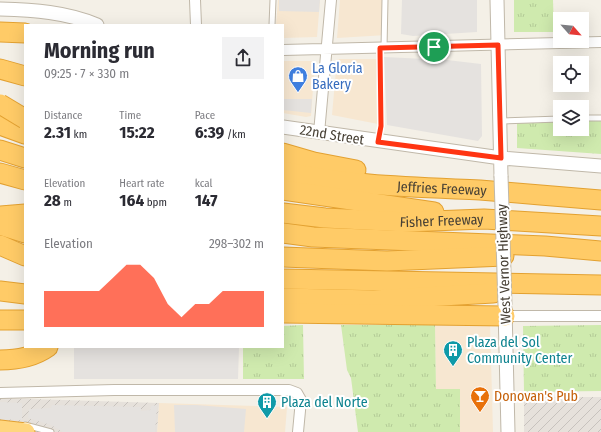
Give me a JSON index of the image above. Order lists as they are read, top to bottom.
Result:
{
  "streets": {
    "highway": ["Jeffries Freeway", "Fisher Freeway"],
    "street": ["22nd Street", "West Vernor Highway"]
  },
  "crossings": [
    ["22nd Street", "West Vernor Highway"]
  ],
  "places": {
    "shop": ["La Gloria Bakery"],
    "building": ["Plaza del Sol Community Center", "Plaza del Norte"],
    "bar": ["Donovan's Pub"]
  },
  "north": "bottom right",
  "page": {
    "heading": ["Morning run", "09:25 · 7 × 330 m"],
    "stats": [
      ["Distance", "2.31 km"],
      ["Time", "15:22"],
      ["Pace", "6:39 /km"],
      ["Elevation", "28 m"],
      ["Heart rate", "164 bpm"],
      ["kcal", "147"]
    ],
    "chart": ["Elevation", "298–302 m"]
  }
}
